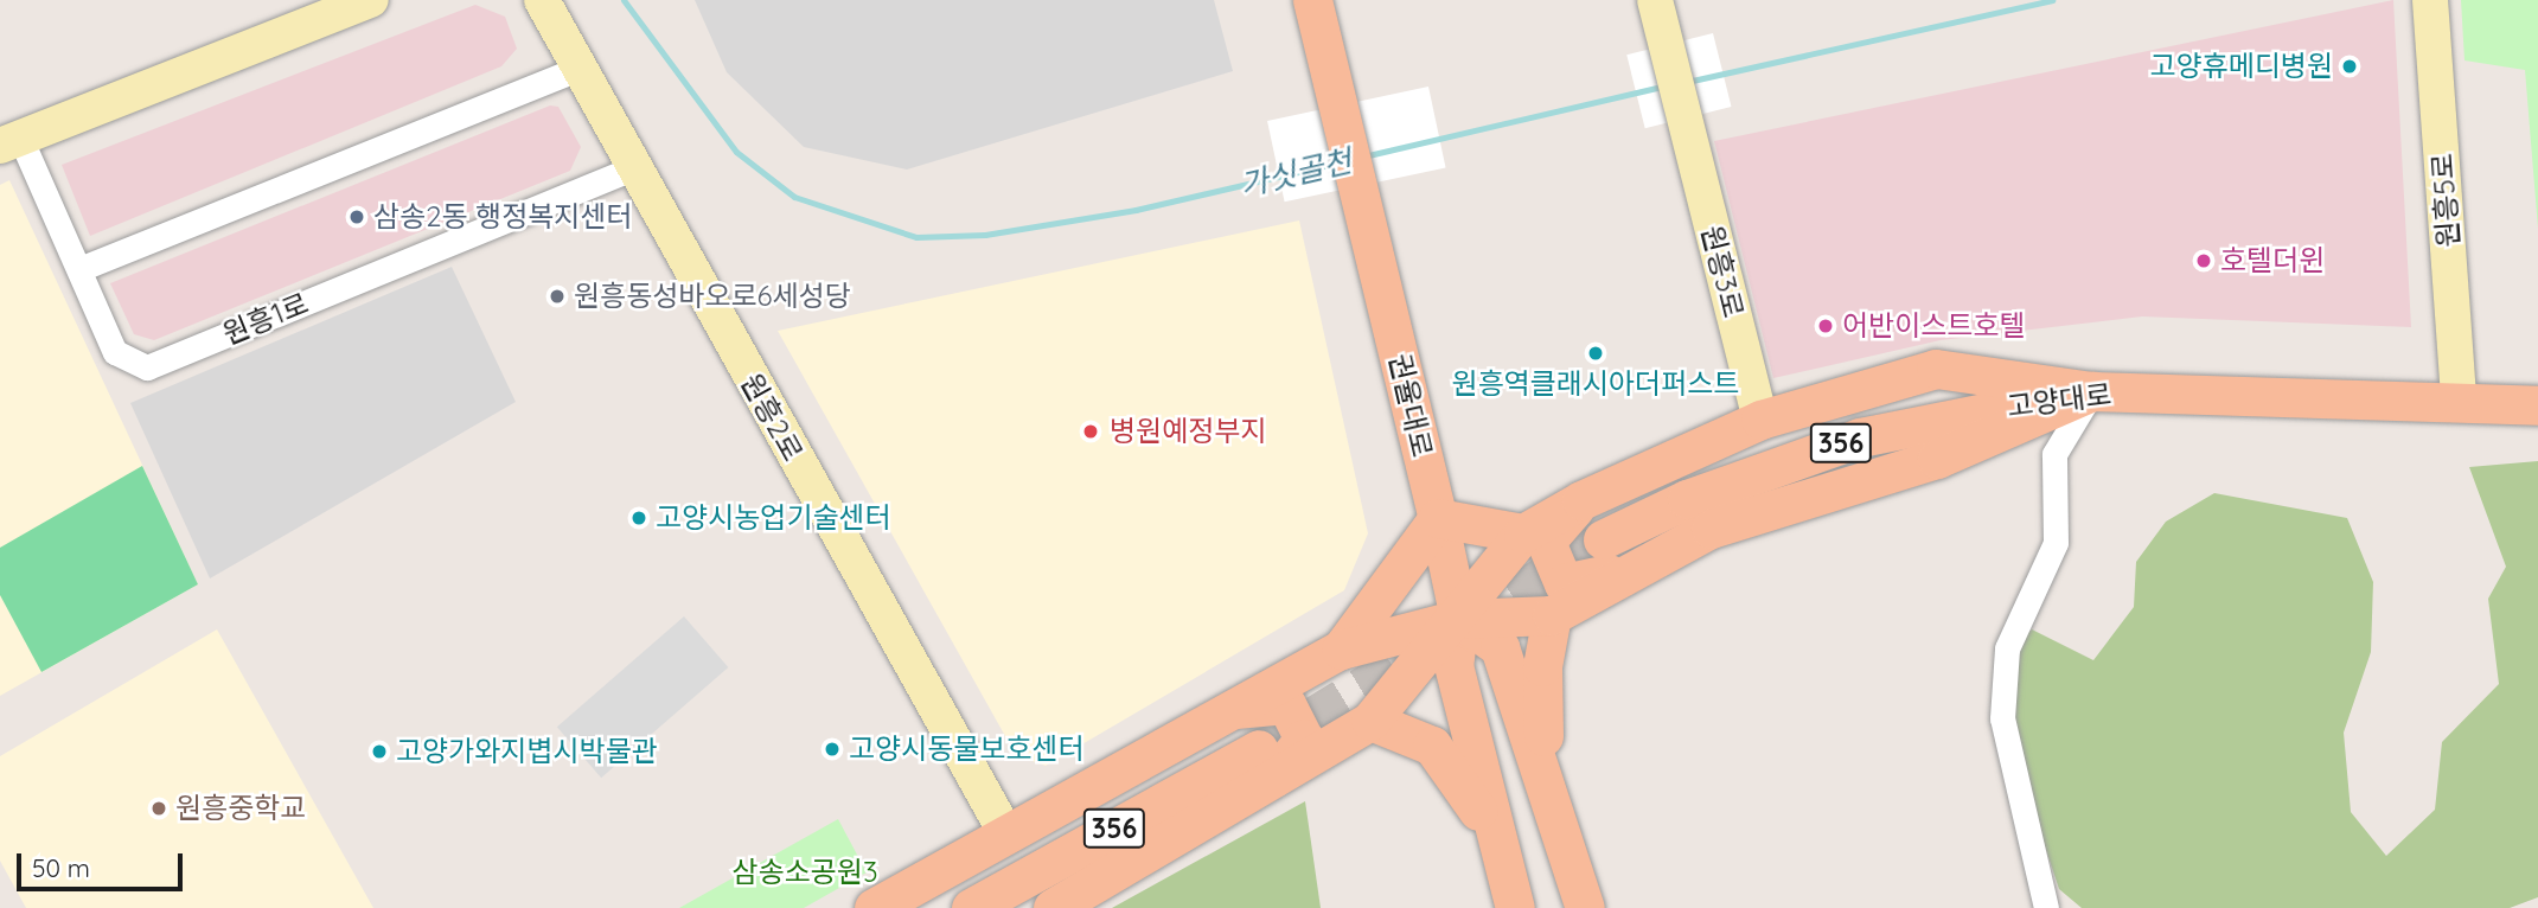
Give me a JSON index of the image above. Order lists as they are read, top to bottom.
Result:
{
  "streets": {
    "main road": ["고양대로", "권율대로", "356"],
    "street": [
      "원흥5로",
      "원흥3로",
      "원흥1로",
      "원흥2로"
    ]
  },
  "crossings": [
    ["원흥5로", "고양대로"],
    ["원흥1로", "원흥2로"]
  ],
  "water": ["가싯골천"],
  "parks": ["삼송소공원3"],
  "places": [
    "고양휴메디병원",
    "삼송2동 행정복지센터",
    "호텔더윈",
    "원흥동성바오로6세성당",
    "어반이스트호텔",
    "원흥역클래시아더퍼스트",
    "병원예정부지",
    "고양시농업기술센터",
    "고양시동물보호센터",
    "고양가와지볍시박물관",
    "원흥중학교"
  ],
  "scale_bar": "50 m"
}
